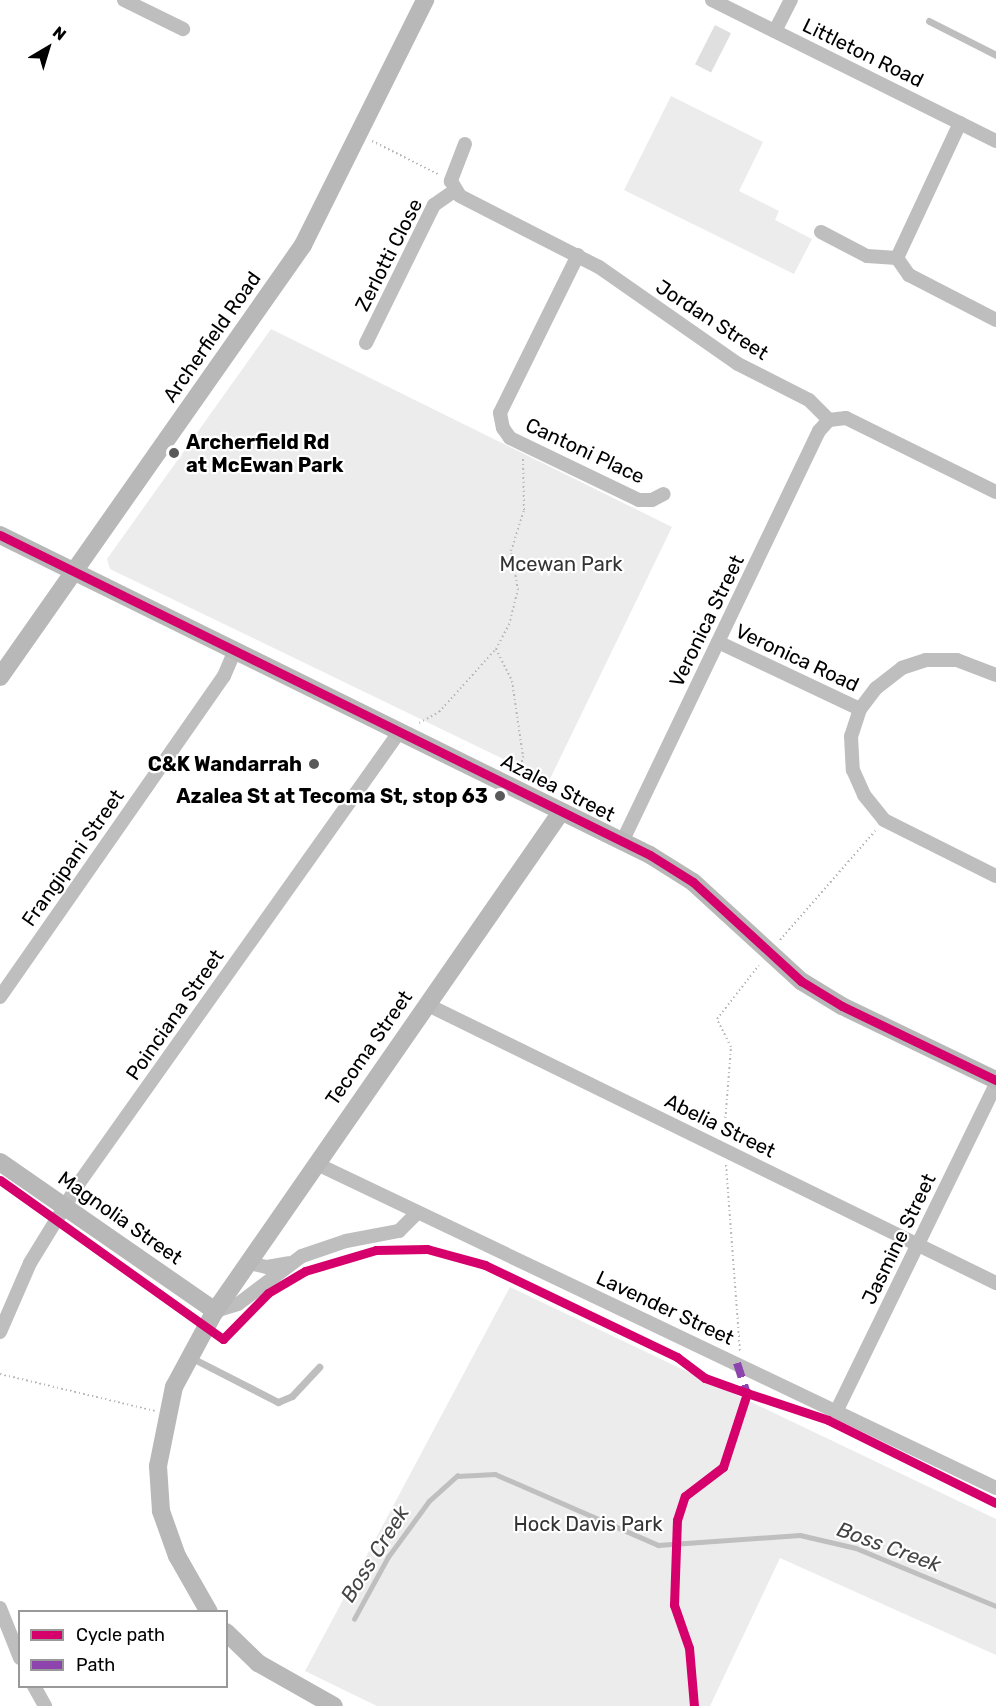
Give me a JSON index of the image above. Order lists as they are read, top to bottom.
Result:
{
  "streets": {
    "street": [
      "Littleton Road",
      "Zerlotti Close",
      "Jordan Street",
      "Archerfield Road",
      "Cantoni Place",
      "Veronica Street",
      "Veronica Road",
      "Azalea Street",
      "Frangipani Street",
      "Poinciana Street",
      "Tecoma Street",
      "Abelia Street",
      "Magnolia Street",
      "Jasmine Street",
      "Lavender Street"
    ]
  },
  "crossings": [
    ["Zerlotti Close", "Jordan Street"],
    ["Jordan Street", "Cantoni Place"],
    ["Jordan Street", "Veronica Street"],
    ["Archerfield Road", "Azalea Street"],
    ["Veronica Street", "Veronica Road"],
    ["Veronica Street", "Azalea Street"],
    ["Azalea Street", "Frangipani Street"],
    ["Azalea Street", "Poinciana Street"],
    ["Azalea Street", "Tecoma Street"],
    ["Poinciana Street", "Magnolia Street"],
    ["Tecoma Street", "Abelia Street"],
    ["Tecoma Street", "Magnolia Street"],
    ["Tecoma Street", "Lavender Street"],
    ["Abelia Street", "Jasmine Street"],
    ["Jasmine Street", "Lavender Street"]
  ],
  "water": ["Boss Creek"],
  "parks": ["Mcewan Park", "Hock Davis Park"],
  "places": ["Archerfield Rd at McEwan Park", "C&K Wandarrah", "Azalea St at Tecoma St, stop 63"],
  "legend": ["Cycle path", "Path"],
  "north": "top right"
}
